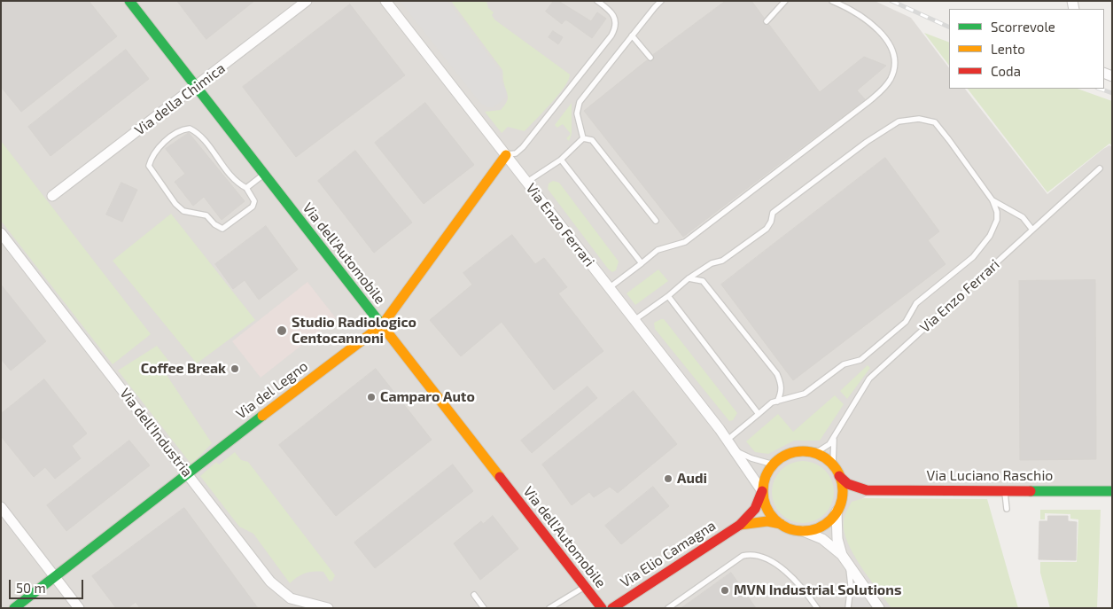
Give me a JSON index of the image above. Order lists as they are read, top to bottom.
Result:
{
  "streets": {
    "street": [
      "Via della Chimica",
      "Via Enzo Ferrari",
      "Via dell'Automobile",
      "Via del Legno",
      "Via dell'Industria",
      "Via Luciano Raschio",
      "Via Elio Camagna"
    ]
  },
  "crossings": [
    ["Via della Chimica", "Via dell'Automobile"],
    ["Via Enzo Ferrari", "Via del Legno"],
    ["Via Enzo Ferrari", "Via Luciano Raschio"],
    ["Via Enzo Ferrari", "Via Elio Camagna"],
    ["Via dell'Automobile", "Via del Legno"],
    ["Via del Legno", "Via dell'Industria"],
    ["Via Luciano Raschio", "Via Elio Camagna"]
  ],
  "places": [
    "Studio Radiologico Centocannoni",
    "Coffee Break",
    "Camparo Auto",
    "Audi",
    "MVN Industrial Solutions"
  ],
  "legend": ["Scorrevole", "Lento", "Coda"],
  "scale_bar": "50 m"
}
